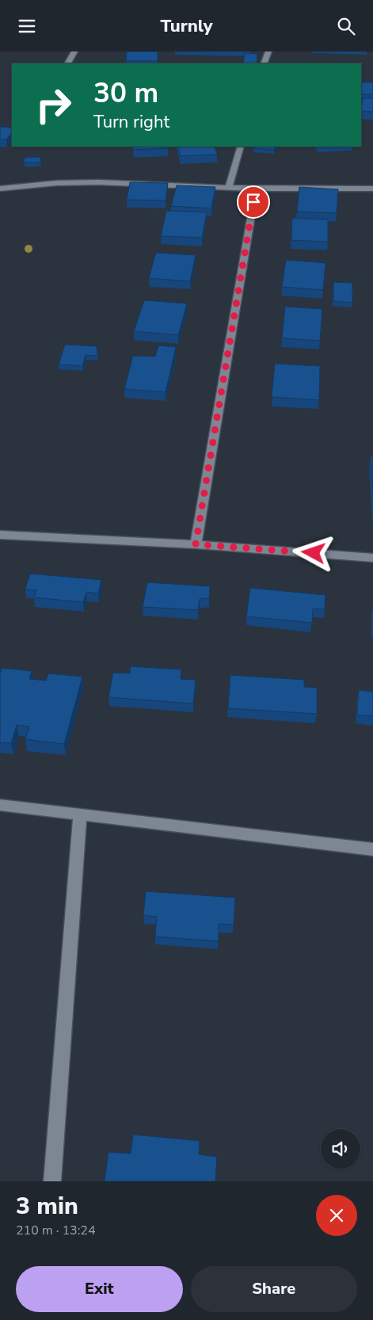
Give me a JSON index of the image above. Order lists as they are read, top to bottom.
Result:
{
  "page": {
    "header": "Turnly",
    "turn": ["30 m", "Turn right"],
    "heading": ["3 min", "210 m · 13:24"],
    "buttons": ["Exit", "Share"]
  }
}
